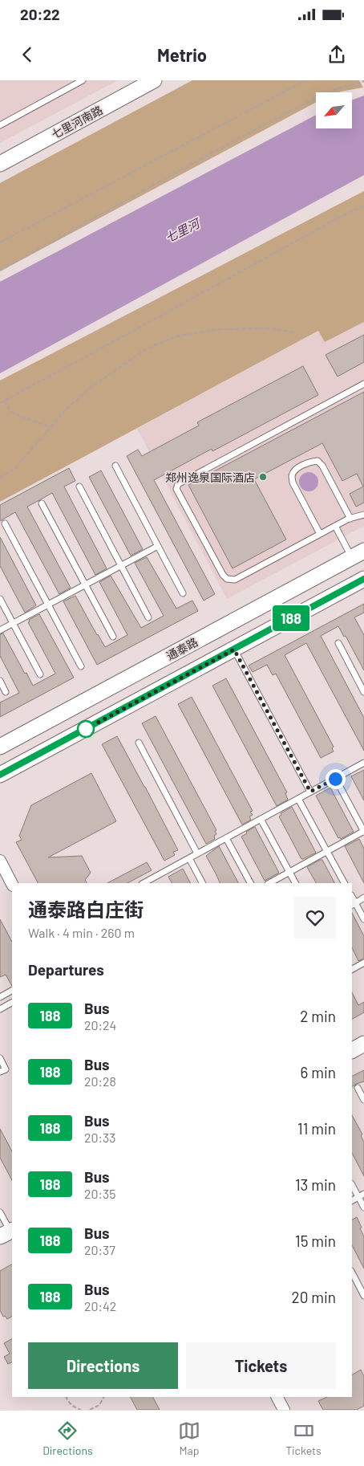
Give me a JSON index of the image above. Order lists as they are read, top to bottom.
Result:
{
  "streets": {
    "street": ["七里河南路", "通泰路"]
  },
  "water": ["七里河"],
  "places": ["郑州逸泉国际酒店"],
  "lines": ["bus line 188"],
  "north": "bottom left",
  "page": {
    "status": "20:22",
    "header": "Metrio",
    "on_map": "188",
    "heading": [
      ["通泰路白庄街", "Walk · 4 min · 260 m"],
      "Departures"
    ],
    "list": [
      {
        "mark": "188",
        "name": "Bus",
        "note": "20:24",
        "value": "2 min"
      },
      {
        "mark": "188",
        "name": "Bus",
        "note": "20:28",
        "value": "6 min"
      },
      {
        "mark": "188",
        "name": "Bus",
        "note": "20:33",
        "value": "11 min"
      },
      {
        "mark": "188",
        "name": "Bus",
        "note": "20:35",
        "value": "13 min"
      },
      {
        "mark": "188",
        "name": "Bus",
        "note": "20:37",
        "value": "15 min"
      },
      {
        "mark": "188",
        "name": "Bus",
        "note": "20:42",
        "value": "20 min"
      }
    ],
    "buttons": ["Directions", "Tickets"],
    "tabs": ["Directions", "Map", "Tickets"]
  }
}
